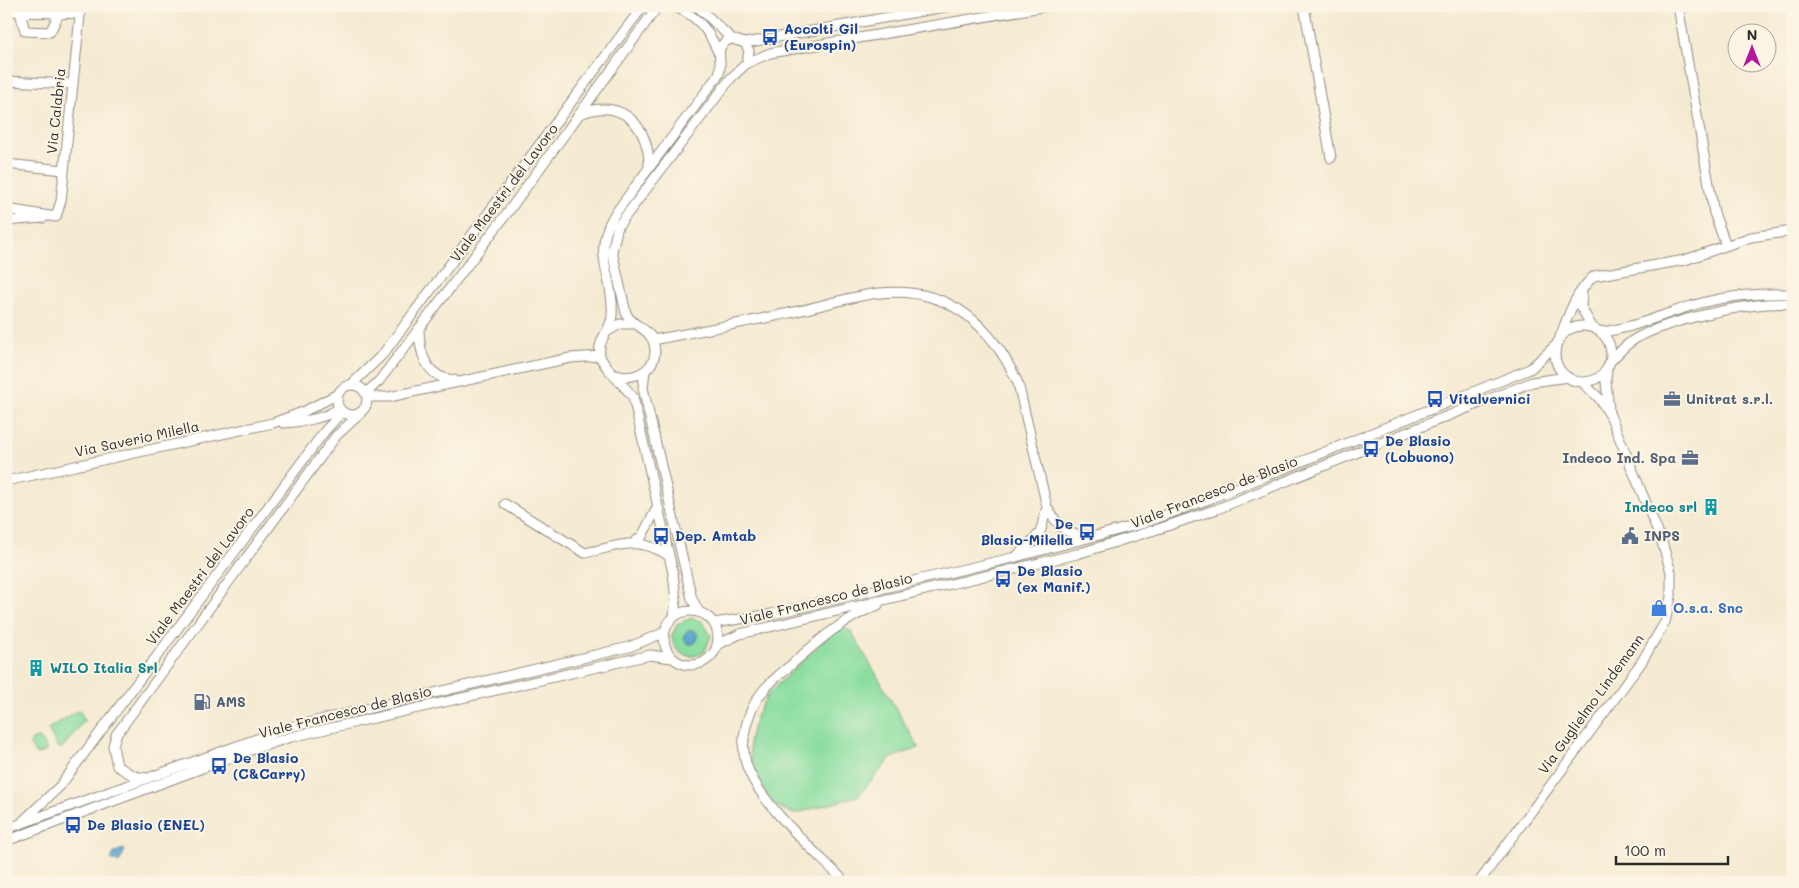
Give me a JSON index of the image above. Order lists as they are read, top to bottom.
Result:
{
  "streets": {
    "street": [
      "Via Calabria",
      "Viale Maestri del Lavoro",
      "Via Saverio Milella",
      "Viale Francesco de Blasio",
      "Via Guglielmo Lindemann"
    ]
  },
  "crossings": [
    ["Viale Maestri del Lavoro", "Via Saverio Milella"],
    ["Viale Maestri del Lavoro", "Viale Francesco de Blasio"],
    ["Viale Francesco de Blasio", "Via Guglielmo Lindemann"]
  ],
  "places": {
    "bus stop": [
      "Accolti Gil (Eurospin)",
      "Vitalvernici",
      "De Blasio (Lobuono)",
      "De Blasio-Milella",
      "Dep. Amtab",
      "De Blasio (ex Manif.)",
      "De Blasio (C&Carry)",
      "De Blasio (ENEL)"
    ],
    "office": ["Unitrat s.r.l.", "Indeco Ind. Spa"],
    "building": ["Indeco srl", "WILO Italia Srl"],
    "public building": ["INPS"],
    "shop": ["O.s.a. Snc"],
    "fuel station": ["AMS"]
  },
  "scale_bar": "100 m",
  "north": "top"
}
